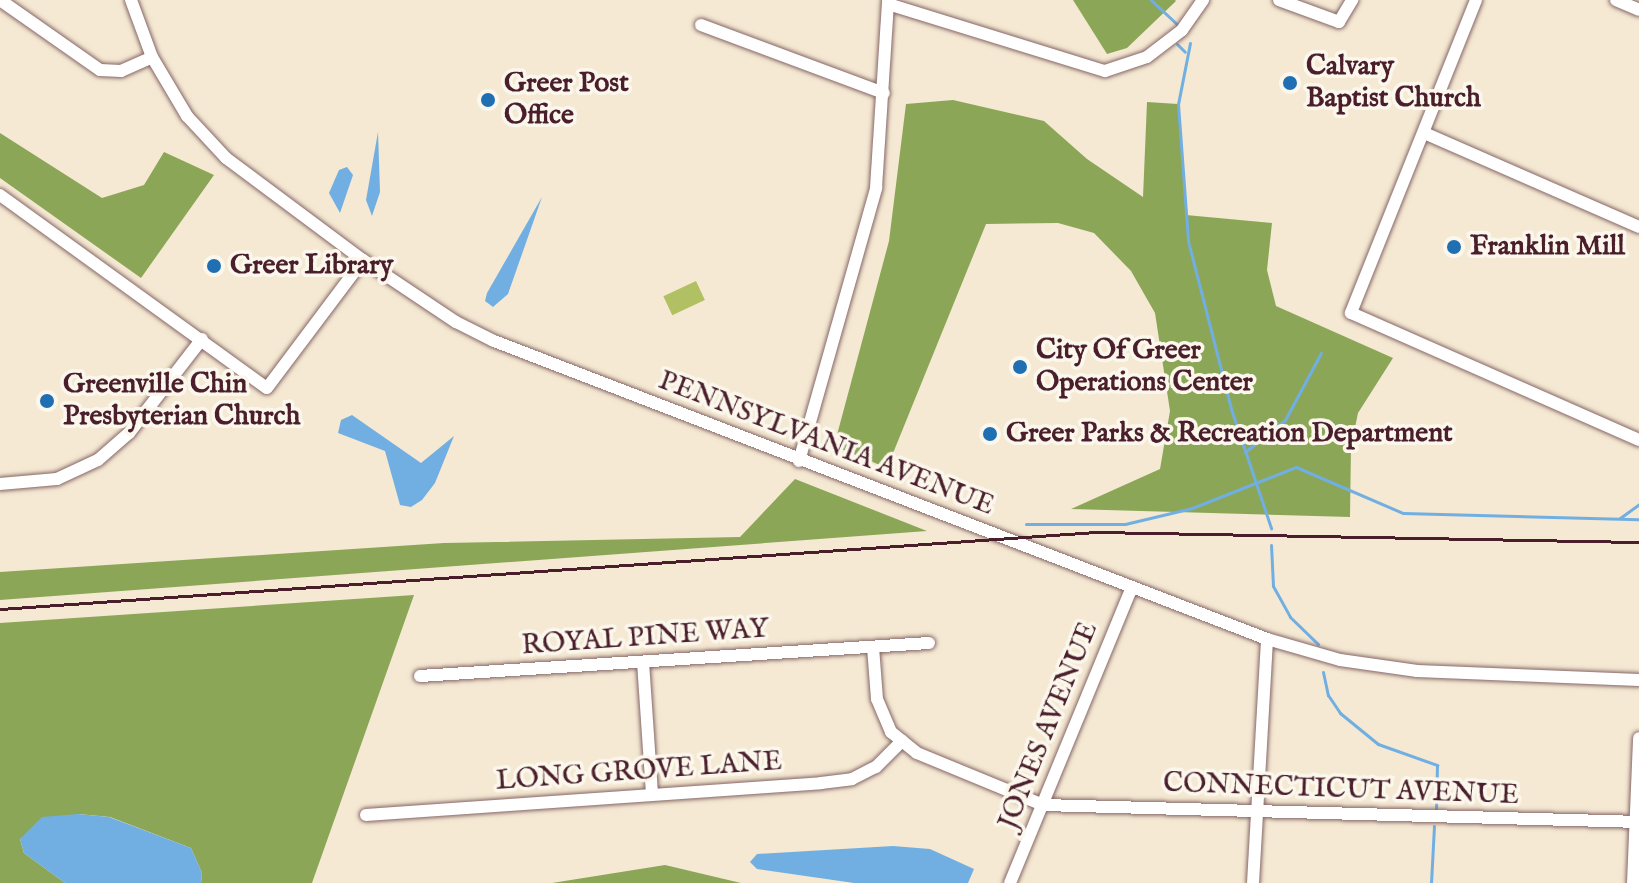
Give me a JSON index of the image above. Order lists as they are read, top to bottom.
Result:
{
  "streets": {
    "street": [
      "PENNSYLVANIA AVENUE",
      "ROYAL PINE WAY",
      "JONES AVENUE",
      "LONG GROVE LANE",
      "CONNECTICUT AVENUE"
    ]
  },
  "crossings": [
    ["PENNSYLVANIA AVENUE", "JONES AVENUE"],
    ["JONES AVENUE", "CONNECTICUT AVENUE"]
  ],
  "places": [
    "Calvary Baptist Church",
    "Greer Post Office",
    "Franklin Mill",
    "Greer Library",
    "City Of Greer Operations Center",
    "Greenville Chin Presbyterian Church",
    "Greer Parks & Recreation Department"
  ]
}
